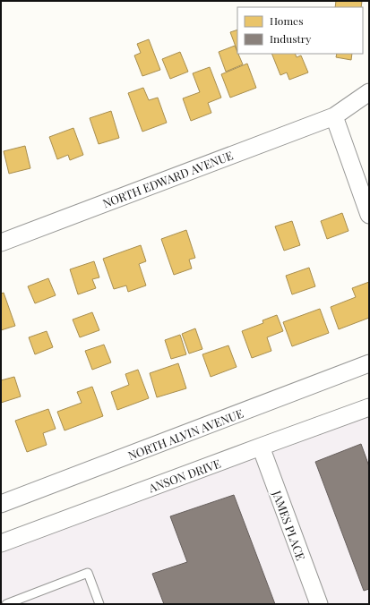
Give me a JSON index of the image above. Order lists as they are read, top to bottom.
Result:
{
  "streets": {
    "street": [
      "NORTH EDWARD AVENUE",
      "NORTH ALVIN AVENUE",
      "ANSON DRIVE",
      "JAMES PLACE"
    ]
  },
  "crossings": [
    ["ANSON DRIVE", "JAMES PLACE"]
  ],
  "legend": ["Homes", "Industry"]
}
